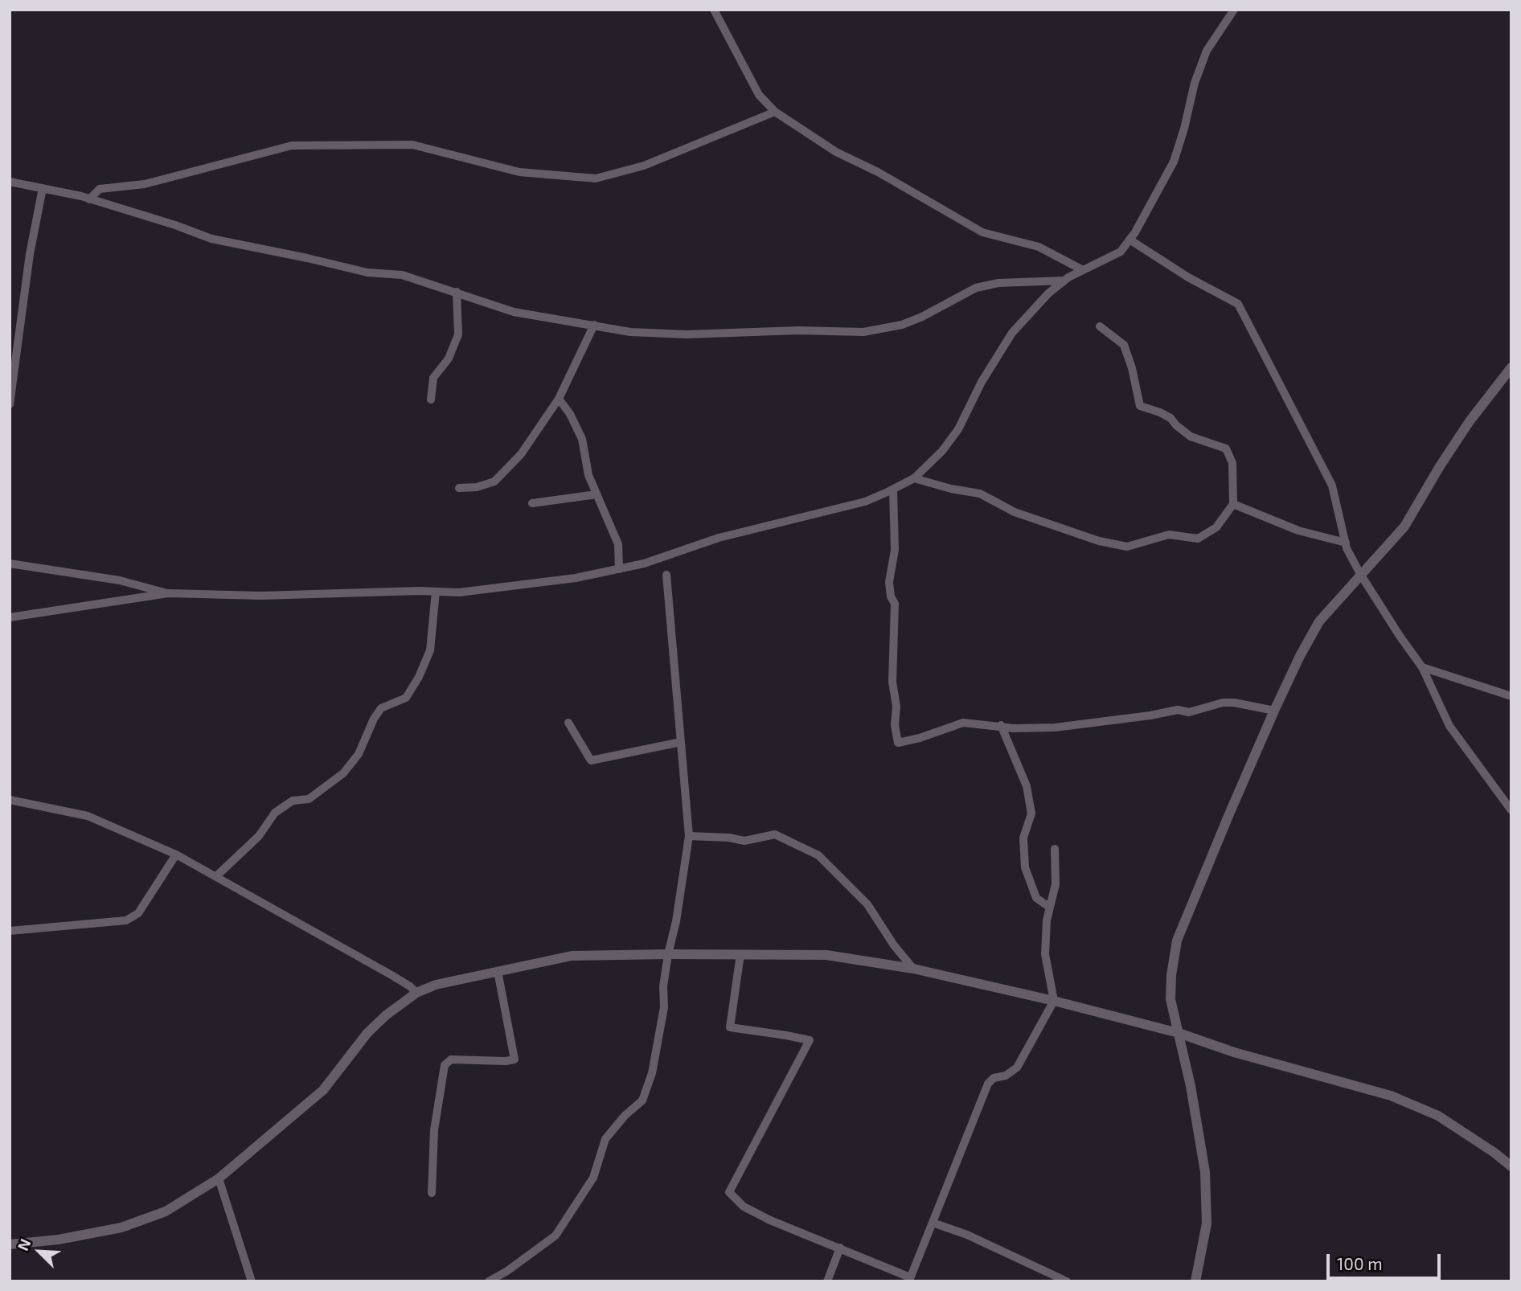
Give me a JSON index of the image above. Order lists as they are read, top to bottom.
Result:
{
  "scale_bar": "100 m",
  "north": "top left"
}
